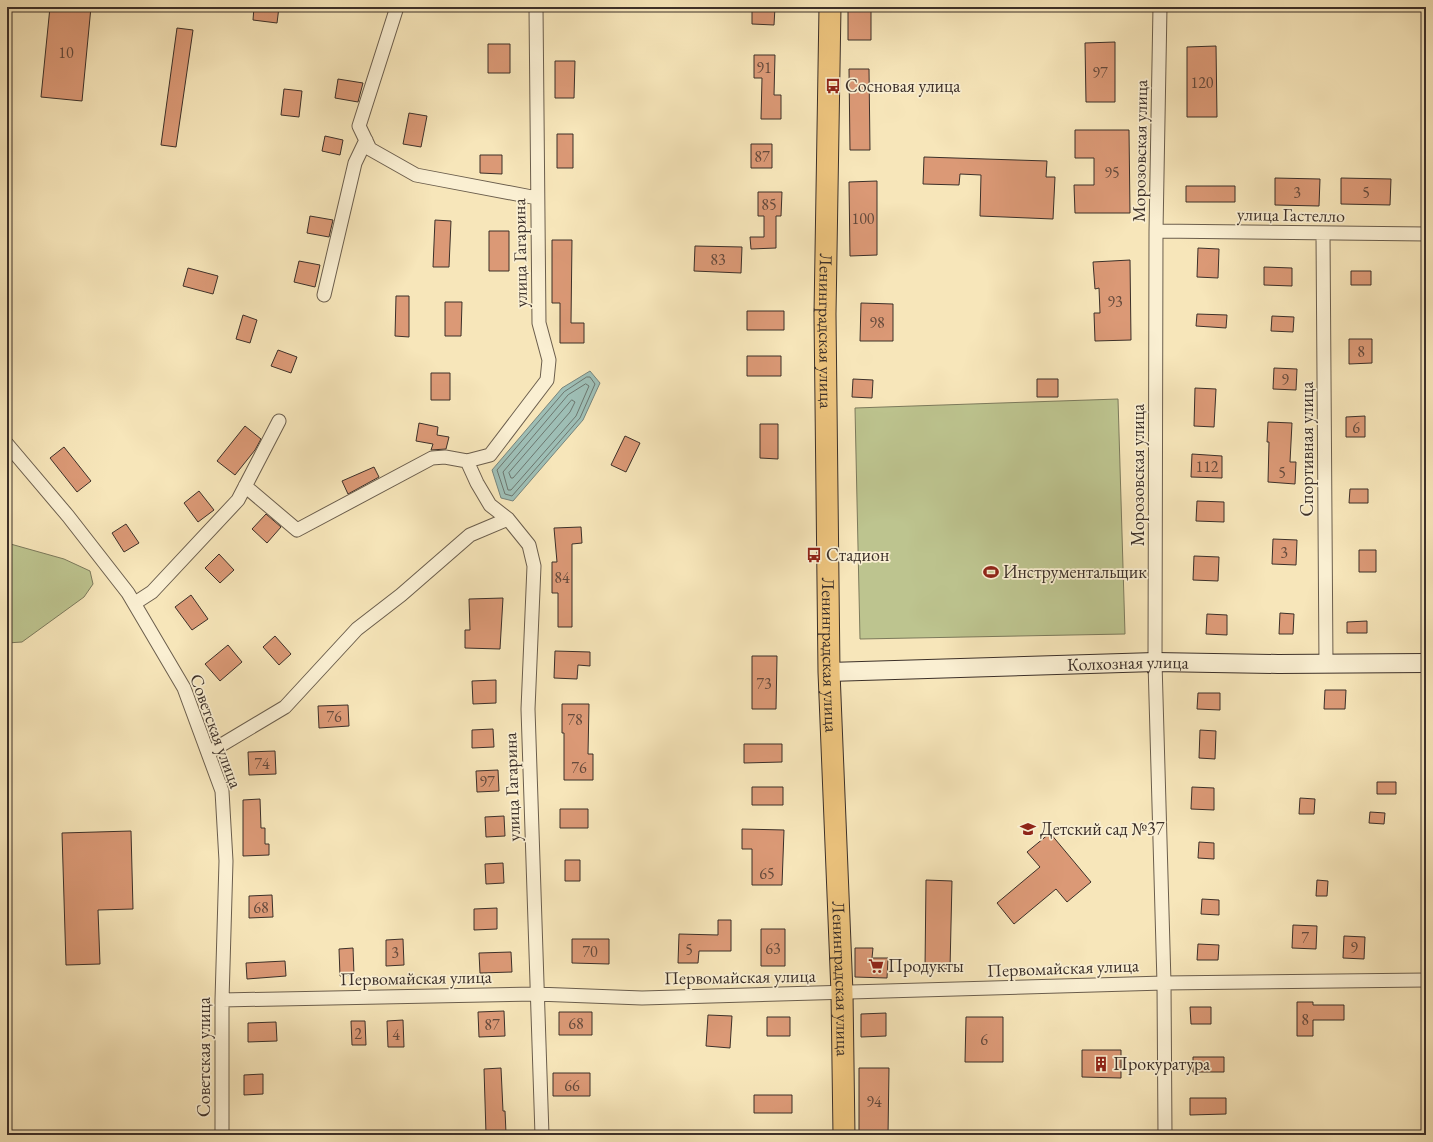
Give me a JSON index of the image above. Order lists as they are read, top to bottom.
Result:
{
  "streets": {
    "main road": ["Ленинградская улица", "Колхозная улица"],
    "street": [
      "Морозовская улица",
      "улица Гастелло",
      "улица Гагарина",
      "Спортивная улица",
      "Советская улица",
      "Первомайская улица"
    ]
  },
  "crossings": [
    ["Морозовская улица", "улица Гастелло"],
    ["Морозовская улица", "Колхозная улица"],
    ["Морозовская улица", "Первомайская улица"],
    ["улица Гастелло", "Спортивная улица"],
    ["улица Гагарина", "Первомайская улица"],
    ["Ленинградская улица", "Колхозная улица"],
    ["Ленинградская улица", "Первомайская улица"],
    ["Спортивная улица", "Колхозная улица"],
    ["Советская улица", "Первомайская улица"]
  ],
  "places": {
    "bus stop": ["Сосновая улица", "Стадион"],
    "sports": ["Инструментальщик"],
    "school or university": ["Детский сад №37"],
    "supermarket": ["Продукты"],
    "building": ["Прокуратура"]
  },
  "house_numbers": [
    "10",
    "91",
    "97",
    "120",
    "87",
    "95",
    "3",
    "5",
    "85",
    "100",
    "83",
    "93",
    "98",
    "8",
    "9",
    "6",
    "112",
    "5",
    "3",
    "84",
    "73",
    "76",
    "78",
    "74",
    "76",
    "97",
    "65",
    "68",
    "7",
    "9",
    "63",
    "5",
    "70",
    "3",
    "8",
    "68",
    "87",
    "2",
    "4",
    "6",
    "66",
    "94"
  ]
}
